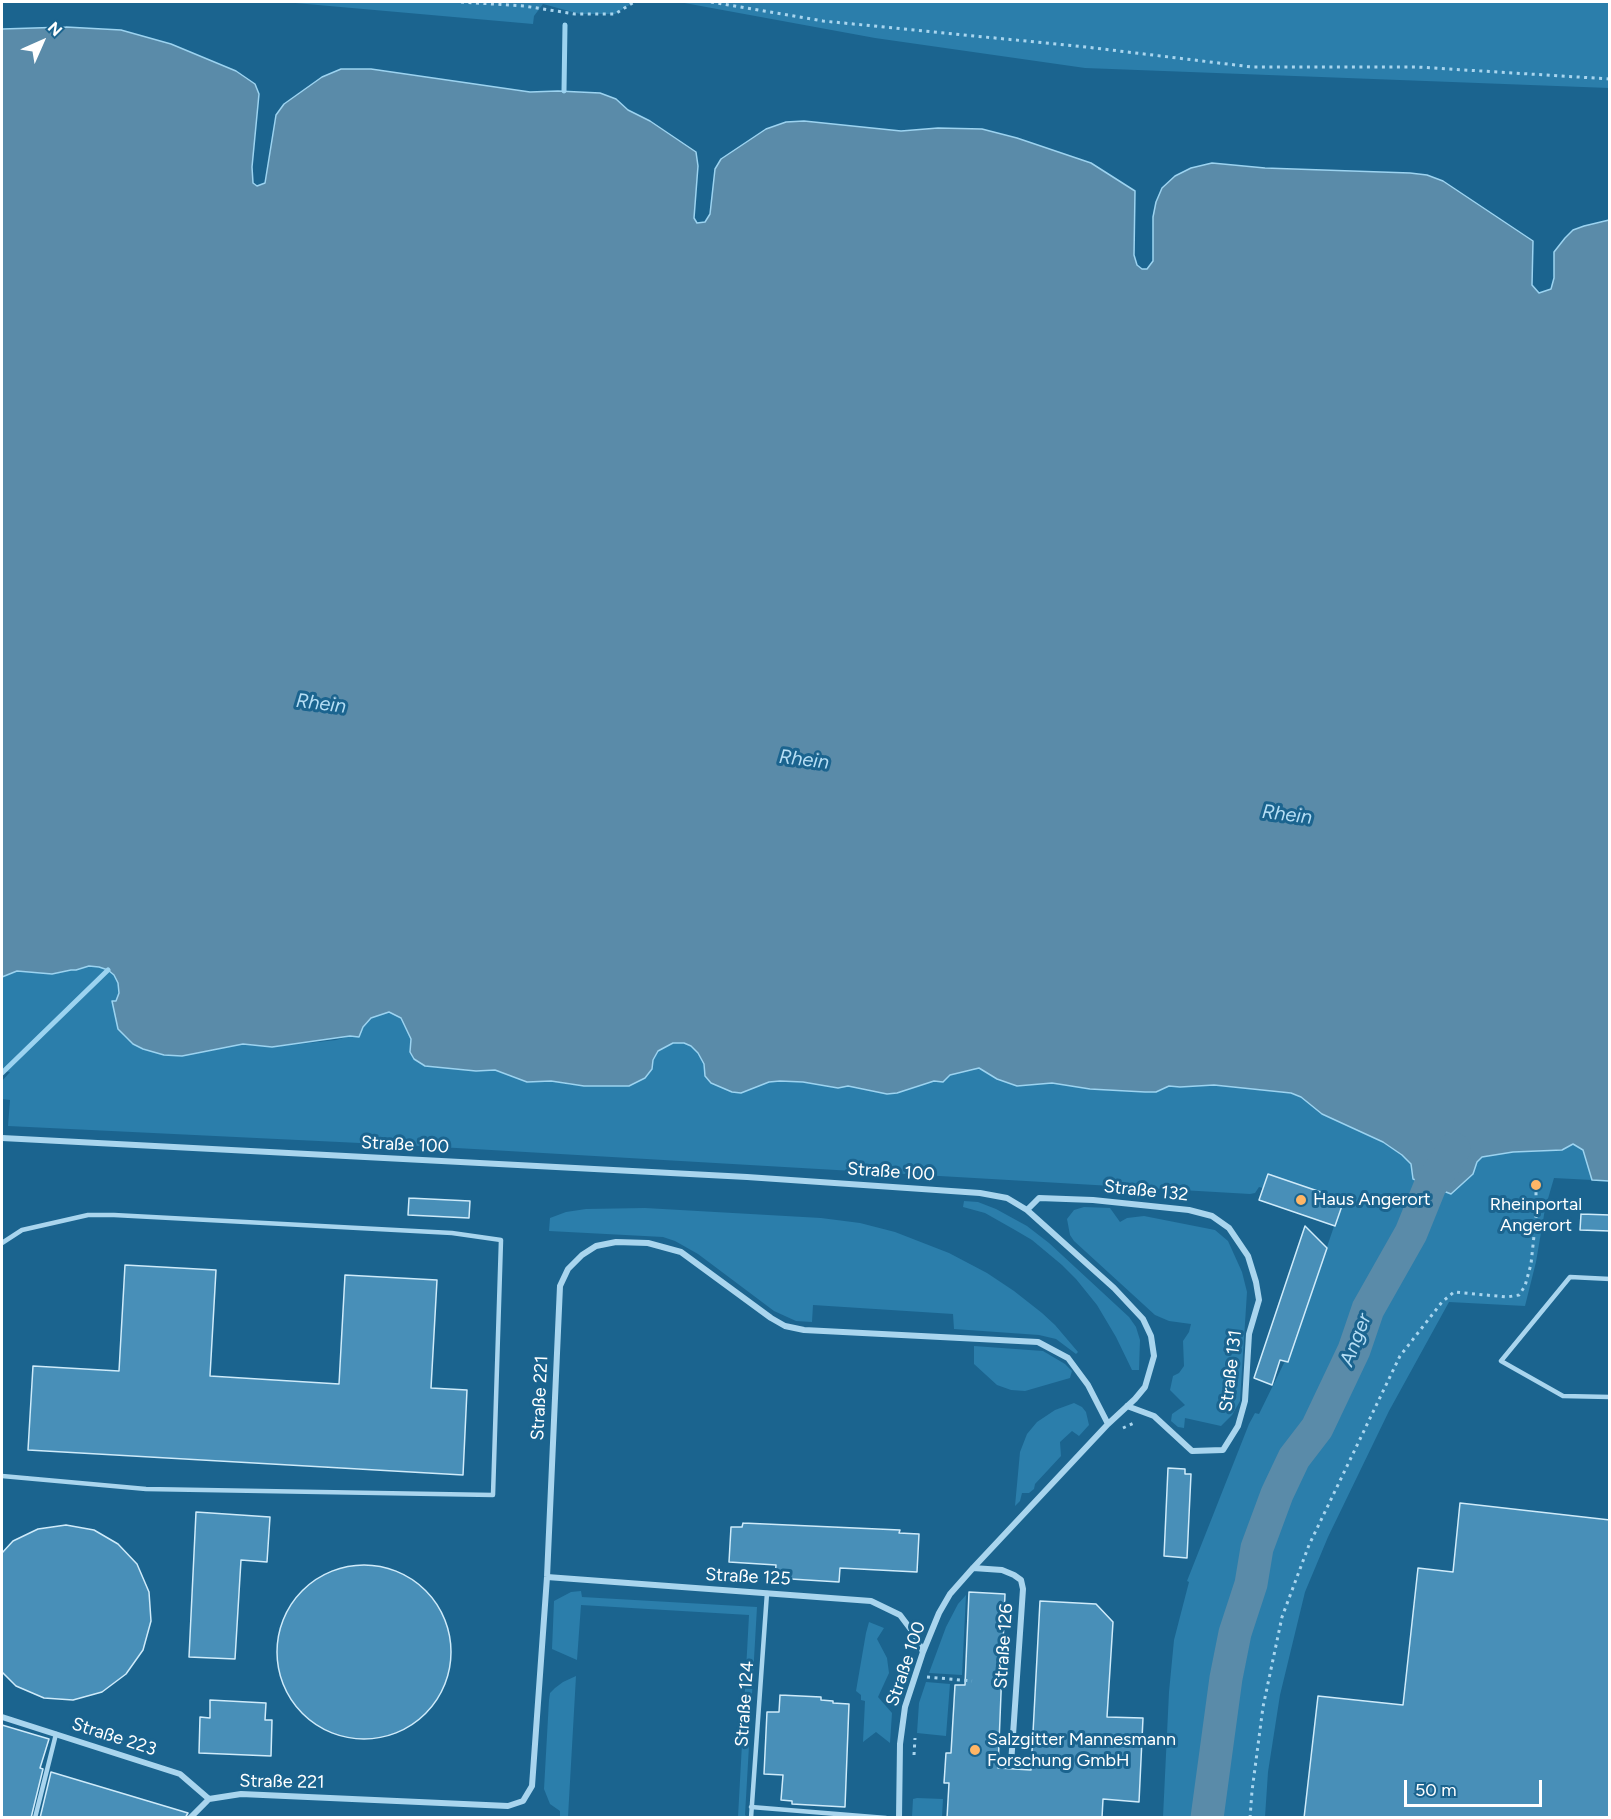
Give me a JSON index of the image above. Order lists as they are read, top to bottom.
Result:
{
  "streets": {
    "street": [
      "Straße 100",
      "Straße 132",
      "Straße 131",
      "Straße 221",
      "Straße 125",
      "Straße 126",
      "Straße 223"
    ],
    "lane": ["Straße 124"]
  },
  "crossings": [
    ["Straße 100", "Straße 132"],
    ["Straße 100", "Straße 131"],
    ["Straße 100", "Straße 221"],
    ["Straße 100", "Straße 125"],
    ["Straße 100", "Straße 126"],
    ["Straße 132", "Straße 131"],
    ["Straße 221", "Straße 125"],
    ["Straße 221", "Straße 223"],
    ["Straße 125", "Straße 124"]
  ],
  "water": ["Rhein", "Anger"],
  "places": ["Rheinportal Angerort", "Haus Angerort", "Salzgitter Mannesmann Forschung GmbH"],
  "scale_bar": "50 m",
  "north": "top right"
}
